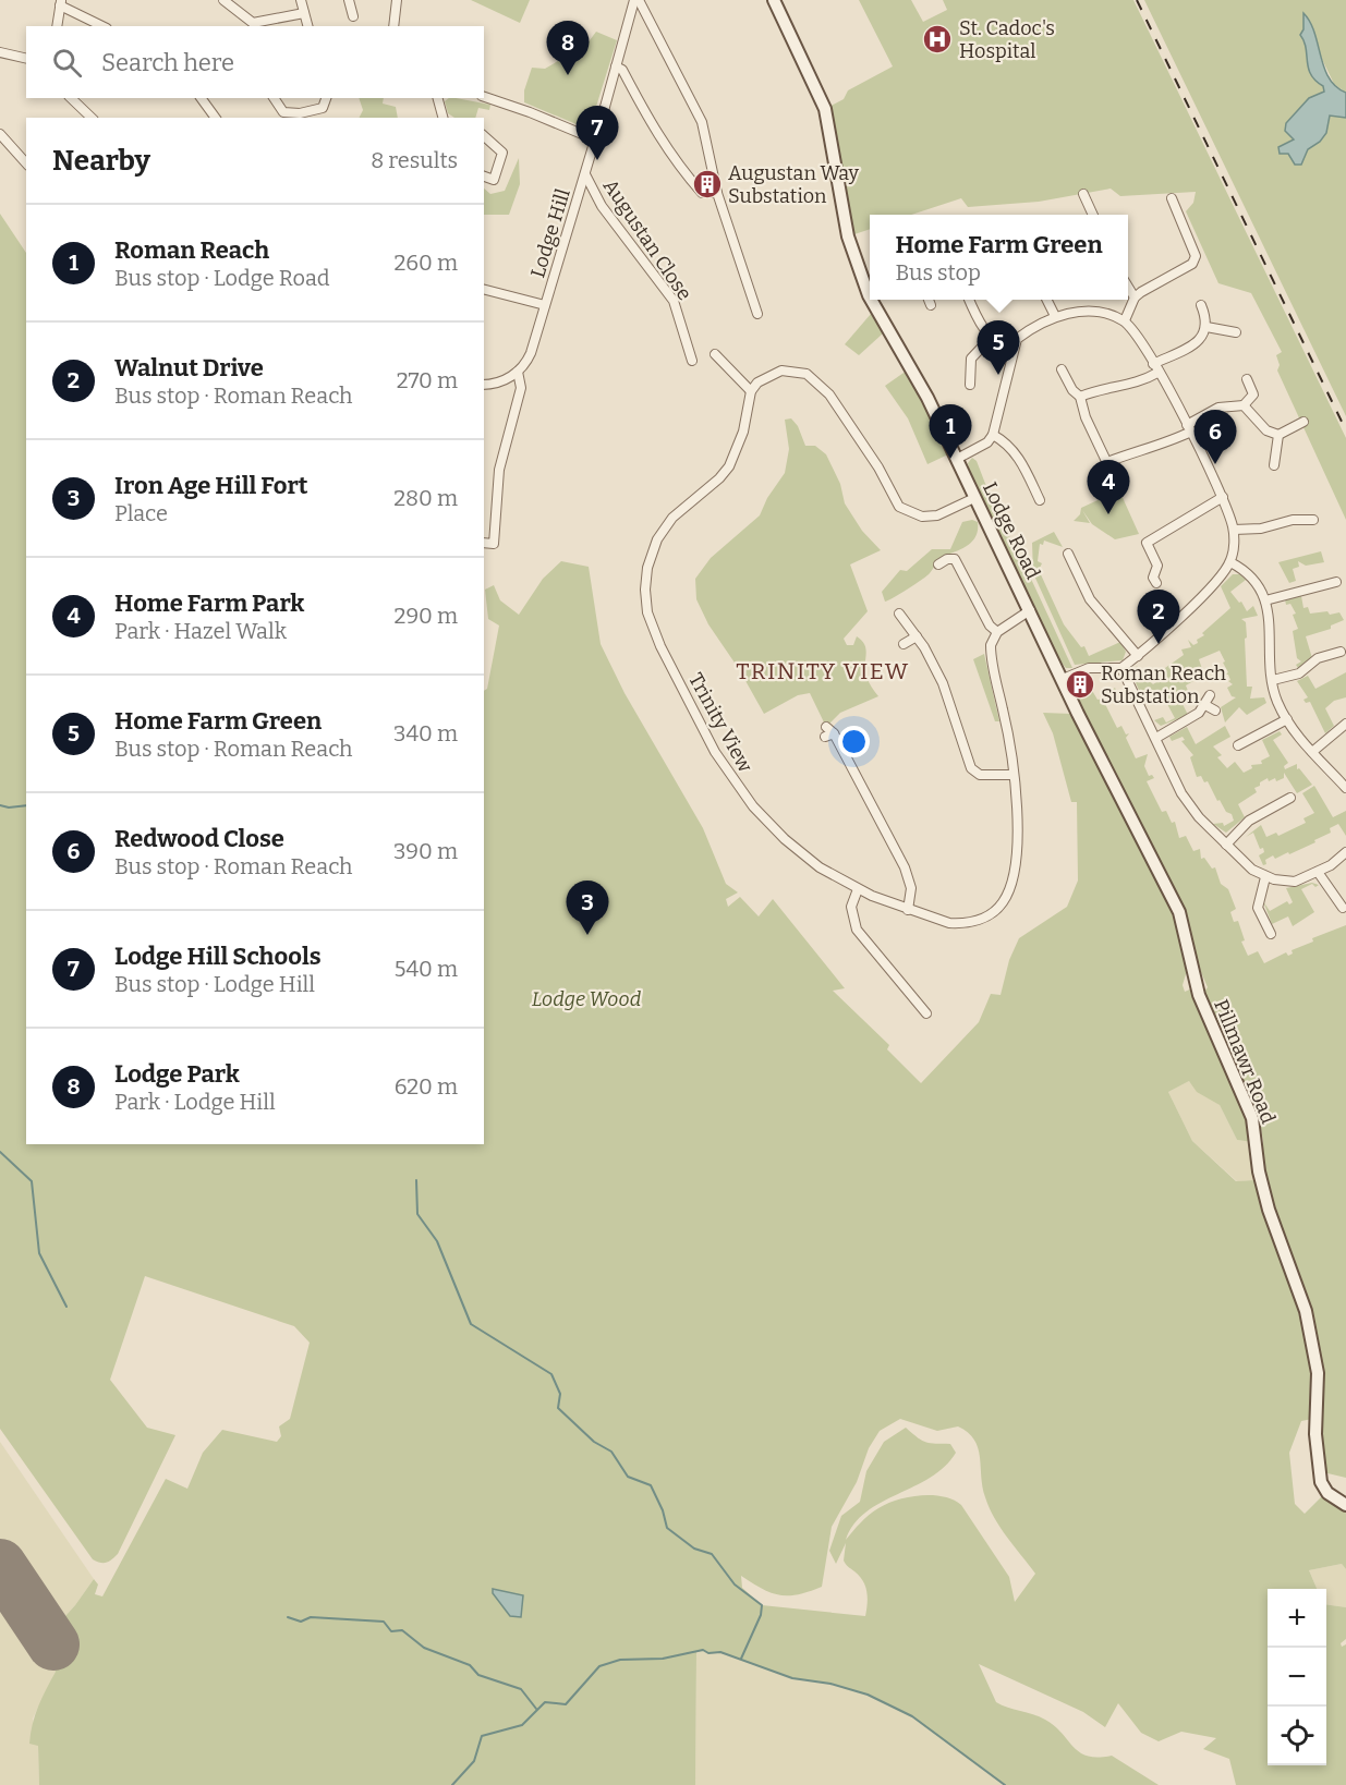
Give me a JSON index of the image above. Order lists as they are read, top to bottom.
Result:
{
  "streets": {
    "street": [
      "Lodge Hill",
      "Augustan Close",
      "Lodge Road",
      "Trinity View",
      "Pillmawr Road"
    ]
  },
  "crossings": [
    ["Lodge Hill", "Augustan Close"],
    ["Lodge Road", "Pillmawr Road"]
  ],
  "districts": ["TRINITY VIEW"],
  "parks": ["Lodge Wood"],
  "places": {
    "hospital": ["St. Cadoc's Hospital"],
    "building": ["Augustan Way Substation", "Roman Reach Substation"]
  },
  "page": {
    "pins": [
      "8",
      "7",
      "5",
      "1",
      "6",
      "4",
      "2",
      "3"
    ],
    "search": "Search here",
    "heading": ["Nearby", "8 results"],
    "list": [
      {
        "mark": "1",
        "name": "Roman Reach",
        "note": "Bus stop · Lodge Road",
        "value": "260 m"
      },
      {
        "mark": "2",
        "name": "Walnut Drive",
        "note": "Bus stop · Roman Reach",
        "value": "270 m"
      },
      {
        "mark": "3",
        "name": "Iron Age Hill Fort",
        "note": "Place",
        "value": "280 m"
      },
      {
        "mark": "4",
        "name": "Home Farm Park",
        "note": "Park · Hazel Walk",
        "value": "290 m"
      },
      {
        "mark": "5",
        "name": "Home Farm Green",
        "note": "Bus stop · Roman Reach",
        "value": "340 m"
      },
      {
        "mark": "6",
        "name": "Redwood Close",
        "note": "Bus stop · Roman Reach",
        "value": "390 m"
      },
      {
        "mark": "7",
        "name": "Lodge Hill Schools",
        "note": "Bus stop · Lodge Hill",
        "value": "540 m"
      },
      {
        "mark": "8",
        "name": "Lodge Park",
        "note": "Park · Lodge Hill",
        "value": "620 m"
      }
    ],
    "popup": ["Home Farm Green", "Bus stop"],
    "map_buttons": ["+", "−"]
  }
}
